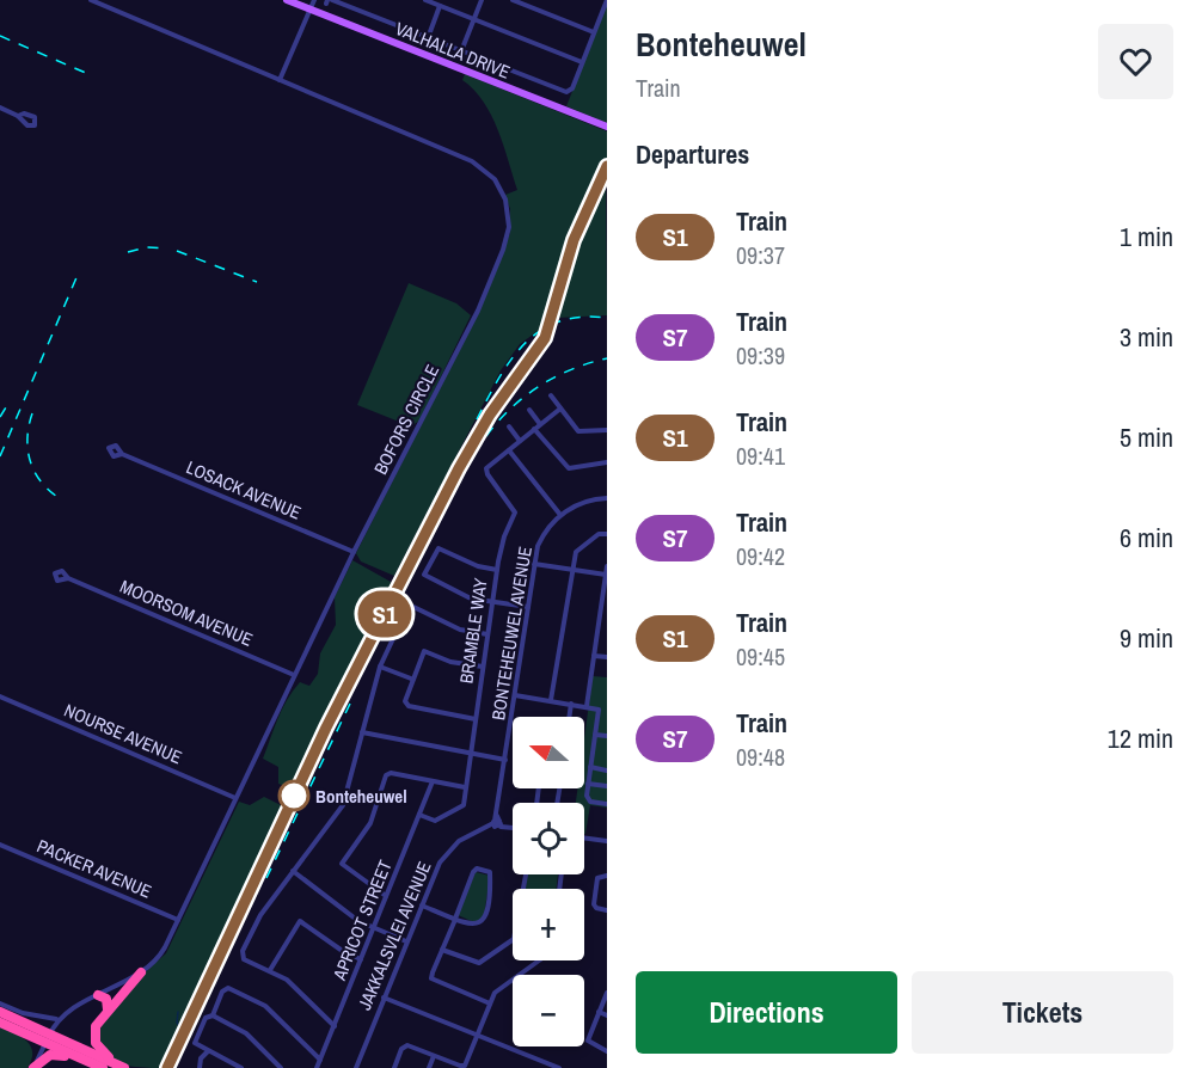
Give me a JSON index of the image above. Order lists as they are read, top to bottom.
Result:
{
  "streets": {
    "main road": ["VALHALLA DRIVE"],
    "street": [
      "BOFORS CIRCLE",
      "LOSACK AVENUE",
      "MOORSOM AVENUE",
      "BRAMBLE WAY",
      "BONTEHEUWEL AVENUE",
      "NOURSE AVENUE",
      "PACKER AVENUE",
      "APRICOT STREET",
      "JAKKALSVLEI AVENUE"
    ]
  },
  "crossings": [
    ["BOFORS CIRCLE", "LOSACK AVENUE"],
    ["BOFORS CIRCLE", "MOORSOM AVENUE"],
    ["BOFORS CIRCLE", "NOURSE AVENUE"],
    ["BOFORS CIRCLE", "PACKER AVENUE"],
    ["BRAMBLE WAY", "APRICOT STREET"],
    ["BONTEHEUWEL AVENUE", "JAKKALSVLEI AVENUE"]
  ],
  "places": ["Bonteheuwel"],
  "north": "left",
  "page": {
    "on_map": "S1",
    "heading": [
      ["Bonteheuwel", "Train"],
      "Departures"
    ],
    "list": [
      {
        "mark": "S1",
        "name": "Train",
        "note": "09:37",
        "value": "1 min"
      },
      {
        "mark": "S7",
        "name": "Train",
        "note": "09:39",
        "value": "3 min"
      },
      {
        "mark": "S1",
        "name": "Train",
        "note": "09:41",
        "value": "5 min"
      },
      {
        "mark": "S7",
        "name": "Train",
        "note": "09:42",
        "value": "6 min"
      },
      {
        "mark": "S1",
        "name": "Train",
        "note": "09:45",
        "value": "9 min"
      },
      {
        "mark": "S7",
        "name": "Train",
        "note": "09:48",
        "value": "12 min"
      }
    ],
    "map_buttons": ["+", "−"],
    "buttons": ["Directions", "Tickets"]
  }
}
